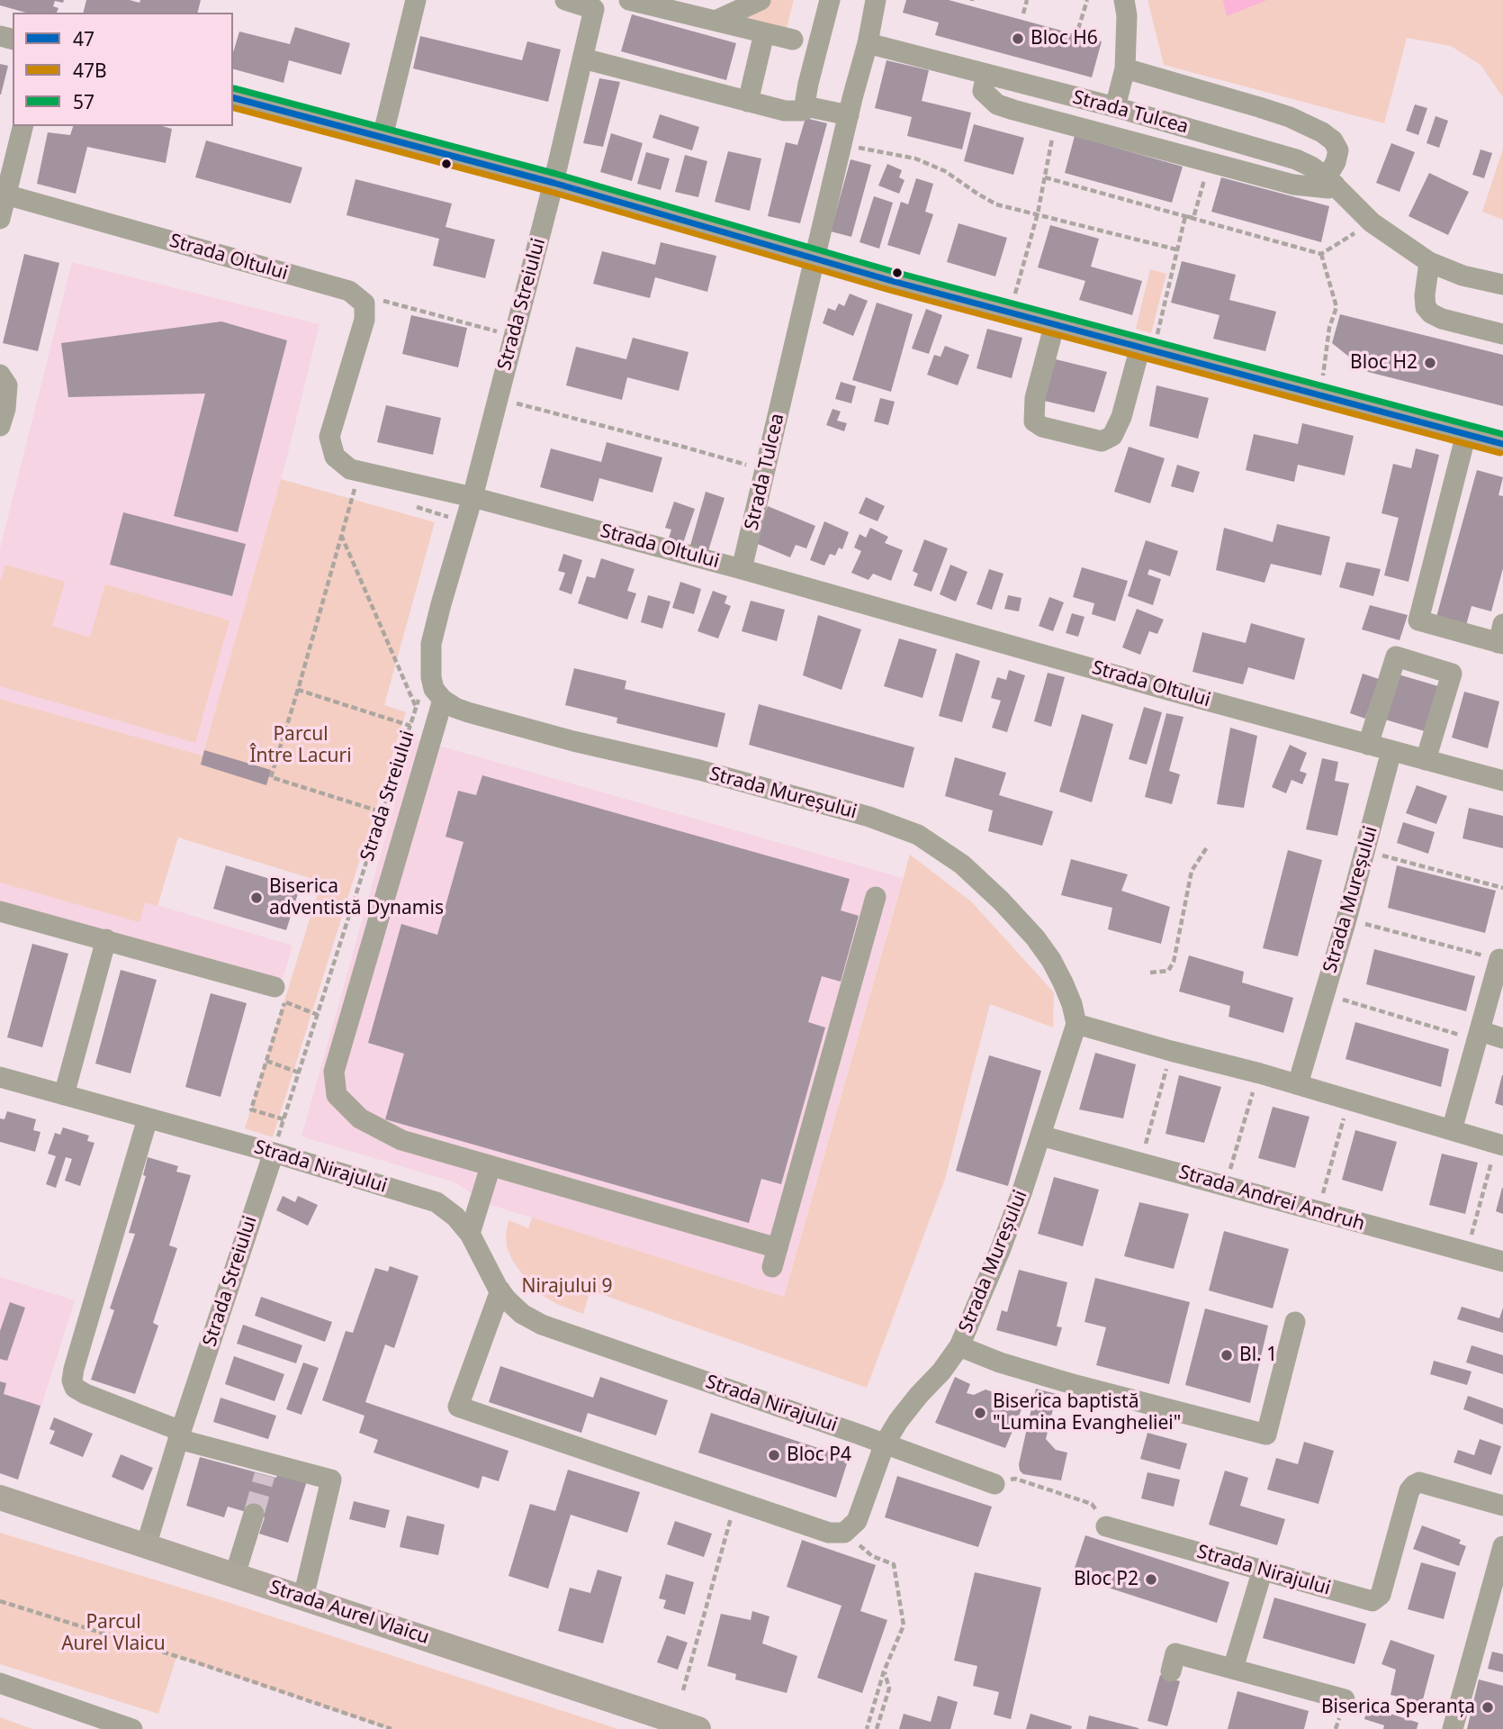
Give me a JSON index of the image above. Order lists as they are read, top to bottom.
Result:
{
  "streets": {
    "main road": ["Strada Aurel Vlaicu"],
    "street": [
      "Strada Tulcea",
      "Strada Oltului",
      "Strada Streiului",
      "Strada Mureșului",
      "Strada Nirajului",
      "Strada Andrei Andruh"
    ]
  },
  "crossings": [
    ["Strada Tulcea", "Strada Oltului"],
    ["Strada Oltului", "Strada Streiului"],
    ["Strada Oltului", "Strada Mureșului"],
    ["Strada Streiului", "Strada Mureșului"],
    ["Strada Streiului", "Strada Nirajului"],
    ["Strada Streiului", "Strada Aurel Vlaicu"],
    ["Strada Mureșului", "Strada Nirajului"],
    ["Strada Mureșului", "Strada Andrei Andruh"]
  ],
  "parks": ["Parcul Între Lacuri", "Nirajului 9", "Parcul Aurel Vlaicu"],
  "places": [
    "Bloc H6",
    "Bloc H2",
    "Biserica adventistă Dynamis",
    "Bl. 1",
    "Biserica baptistă \"Lumina Evangheliei\"",
    "Bloc P4",
    "Bloc P2",
    "Biserica Speranța"
  ],
  "lines": ["transit line 57", "transit line 47", "transit line 47B"],
  "legend": ["47", "47B", "57"]
}
